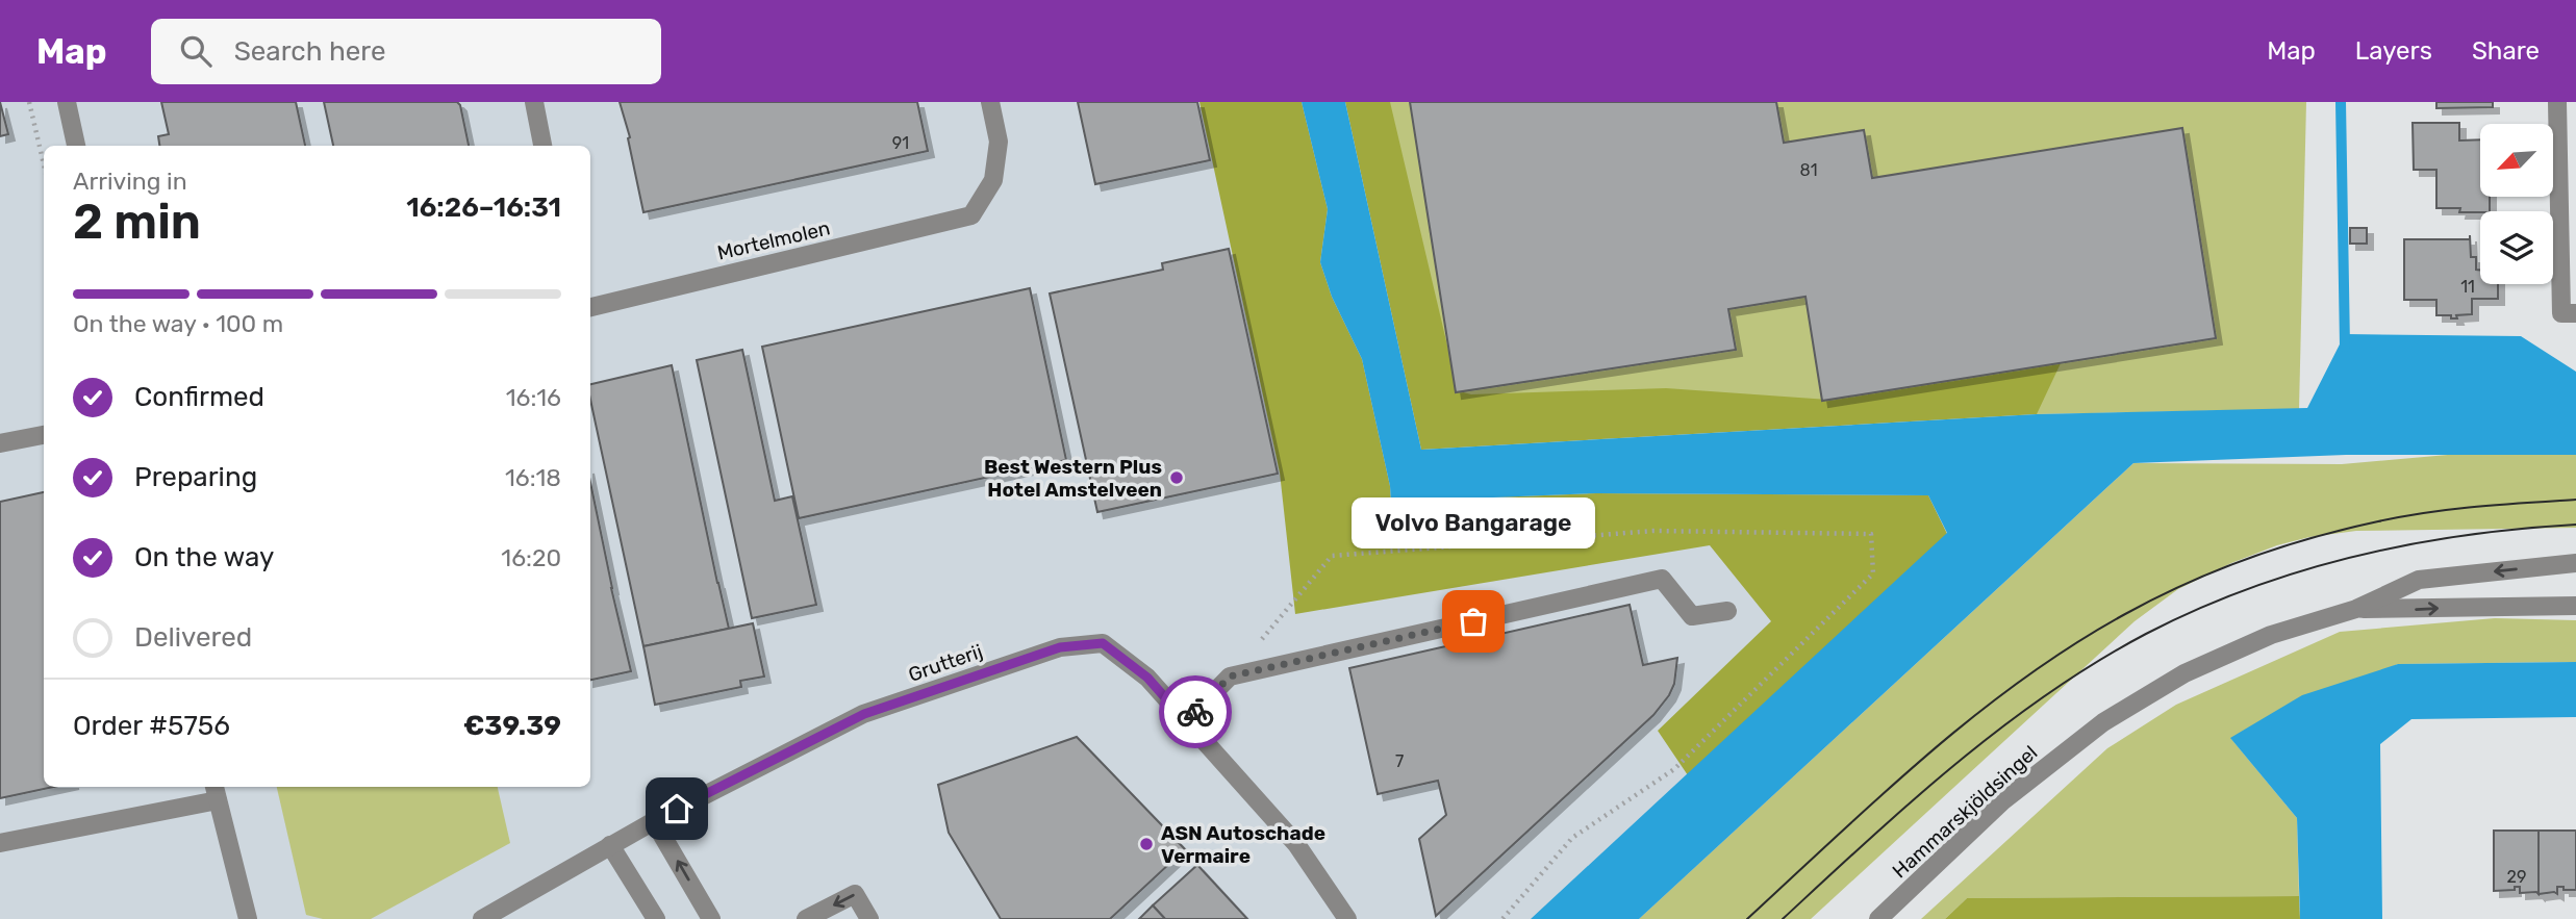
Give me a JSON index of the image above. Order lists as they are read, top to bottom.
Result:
{
  "streets": {
    "street": ["Mortelmolen", "Grutterij", "Hammarskjöldsingel"]
  },
  "places": ["Best Western Plus Hotel Amstelveen", "Volvo Bangarage", "ASN Autoschade Vermaire"],
  "house_numbers": [
    "91",
    "81",
    "11",
    "7",
    "29"
  ],
  "north": "bottom left",
  "page": {
    "header": "Map",
    "search": "Search here",
    "nav": ["Map", "Layers", "Share"],
    "heading": ["2 min", "Arriving in", "16:26–16:31"],
    "panel": ["Order #5756", "€39.39"],
    "bar": "On the way · 100 m",
    "list": [
      ["Confirmed", "16:16"],
      ["Preparing", "16:18"],
      ["On the way", "16:20"],
      "Delivered"
    ],
    "bubble": "Volvo Bangarage"
  }
}
